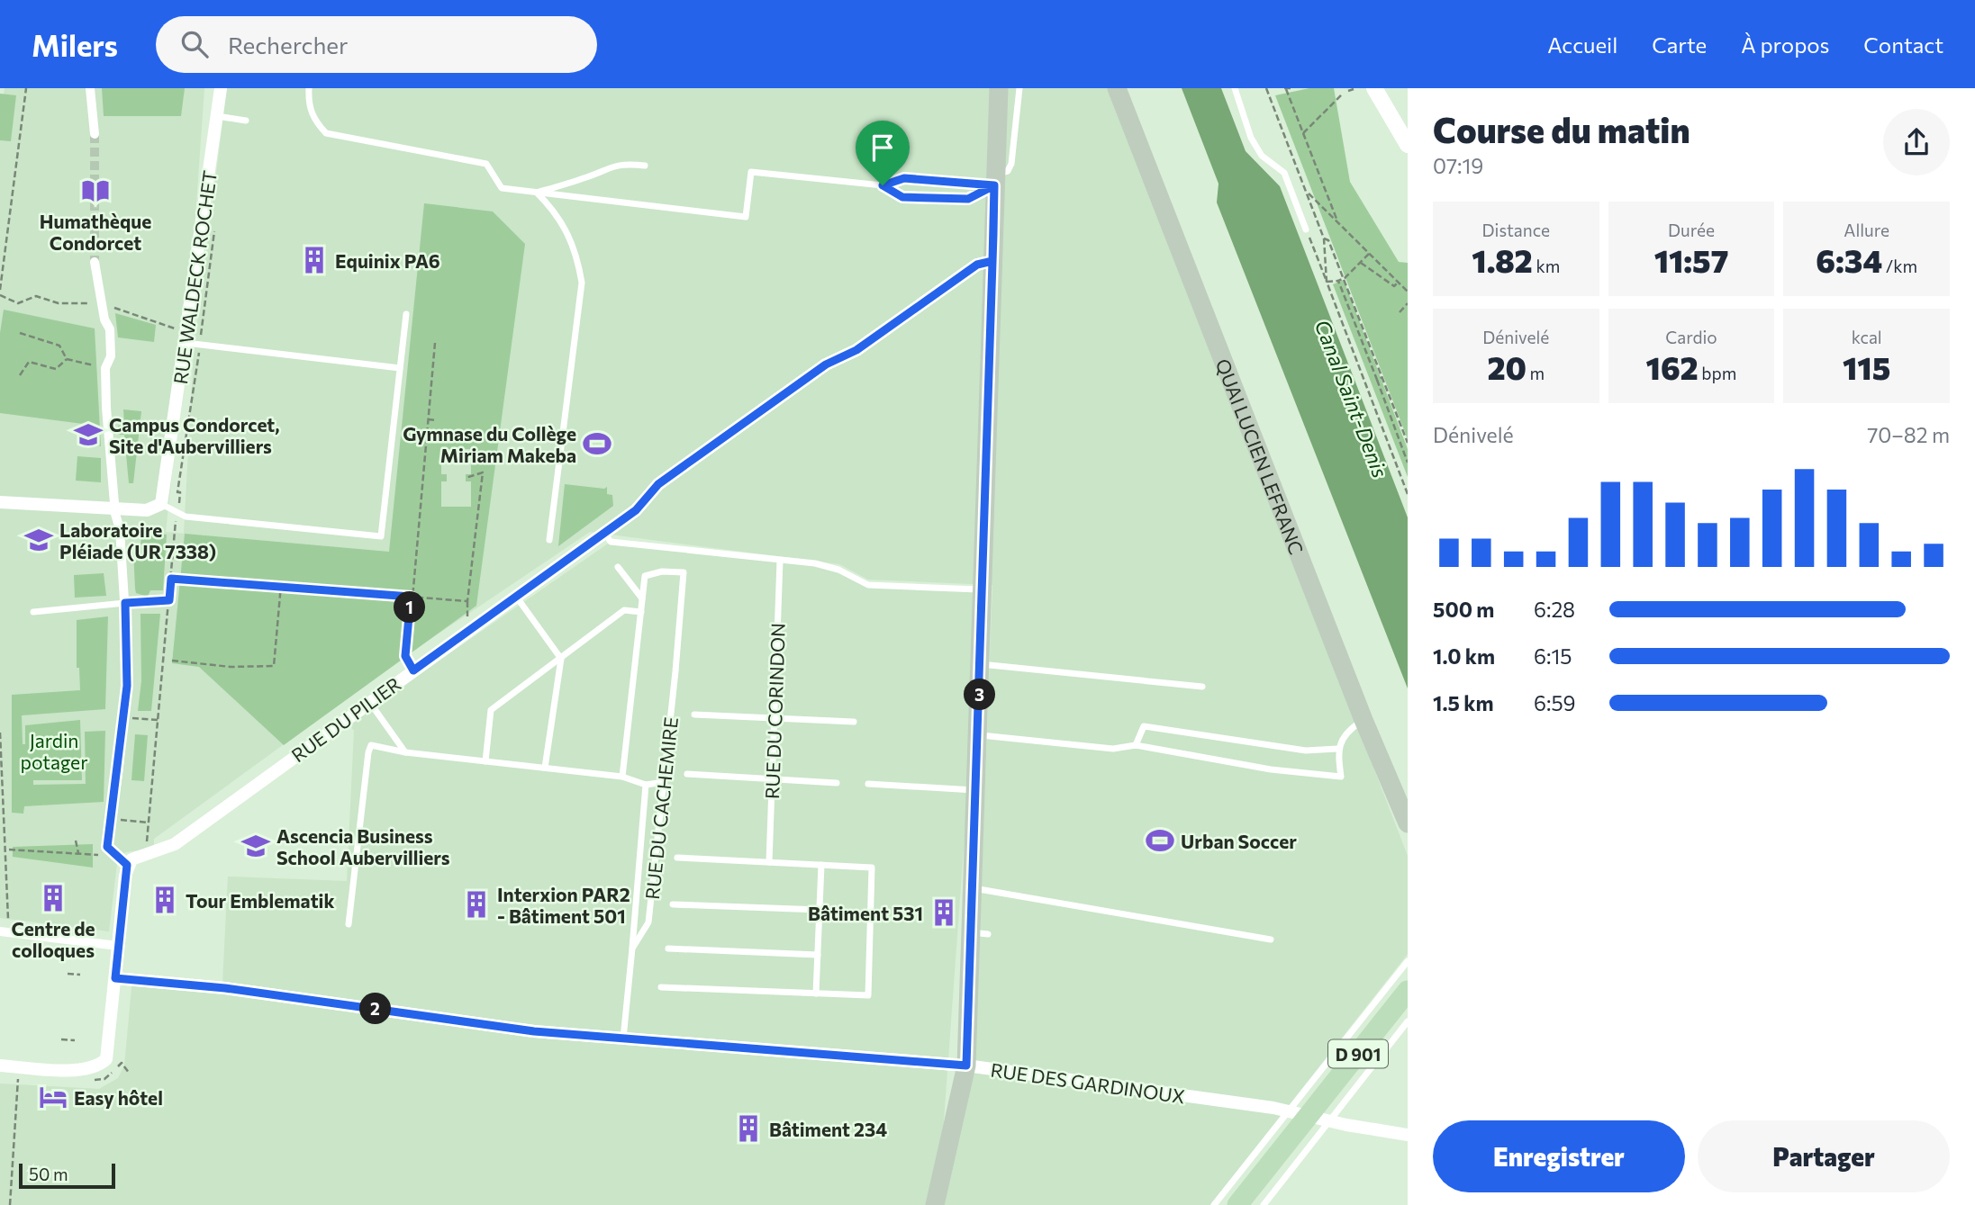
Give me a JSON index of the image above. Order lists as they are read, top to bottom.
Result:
{
  "streets": {
    "main road": ["QUAI LUCIEN LEFRANC", "D 901"],
    "street": ["RUE WALDECK ROCHET", "RUE DU PILIER", "RUE DES GARDINOUX"],
    "lane": ["RUE DU CORINDON", "RUE DU CACHEMIRE"]
  },
  "crossings": [
    ["RUE DU CACHEMIRE", "RUE DES GARDINOUX"],
    ["D 901", "RUE DES GARDINOUX"]
  ],
  "water": ["Canal Saint-Denis"],
  "parks": ["Jardin potager"],
  "places": {
    "library": ["Humathèque Condorcet"],
    "building": [
      "Equinix PA6",
      "Centre de colloques",
      "Tour Emblematik",
      "Interxion PAR2 - Bâtiment 501",
      "Bâtiment 531",
      "Bâtiment 234"
    ],
    "school or university": ["Campus Condorcet, Site d'Aubervilliers", "Laboratoire Pléiade (UR 7338)", "Ascencia Business School Aubervilliers"],
    "sports": ["Gymnase du Collège Miriam Makeba", "Urban Soccer"],
    "hotel": ["Easy hôtel"]
  },
  "scale_bar": "50 m",
  "page": {
    "header": "Milers",
    "search": "Rechercher",
    "nav": [
      "Accueil",
      "Carte",
      "À propos",
      "Contact"
    ],
    "heading": ["Course du matin", "07:19"],
    "stats": [
      ["Distance", "1.82 km"],
      ["Durée", "11:57"],
      ["Allure", "6:34 /km"],
      ["Dénivelé", "20 m"],
      ["Cardio", "162 bpm"],
      ["kcal", "115"]
    ],
    "chart": ["Dénivelé", "70–82 m"],
    "list": [
      {
        "name": "500 m",
        "note": "6:28"
      },
      {
        "name": "1.0 km",
        "note": "6:15"
      },
      {
        "name": "1.5 km",
        "note": "6:59"
      }
    ],
    "pins": ["1", "3", "2"],
    "buttons": ["Enregistrer", "Partager"],
    "scale": "50 m"
  }
}
